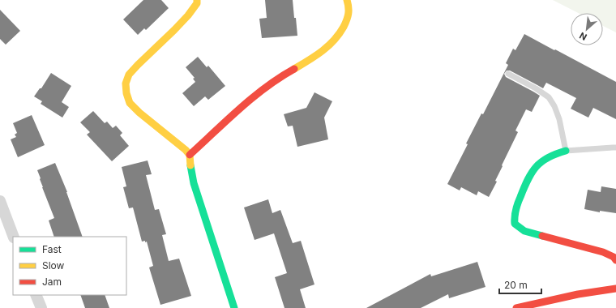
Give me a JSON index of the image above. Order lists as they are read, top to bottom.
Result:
{
  "legend": ["Fast", "Slow", "Jam"],
  "scale_bar": "20 m",
  "north": "bottom left"
}
